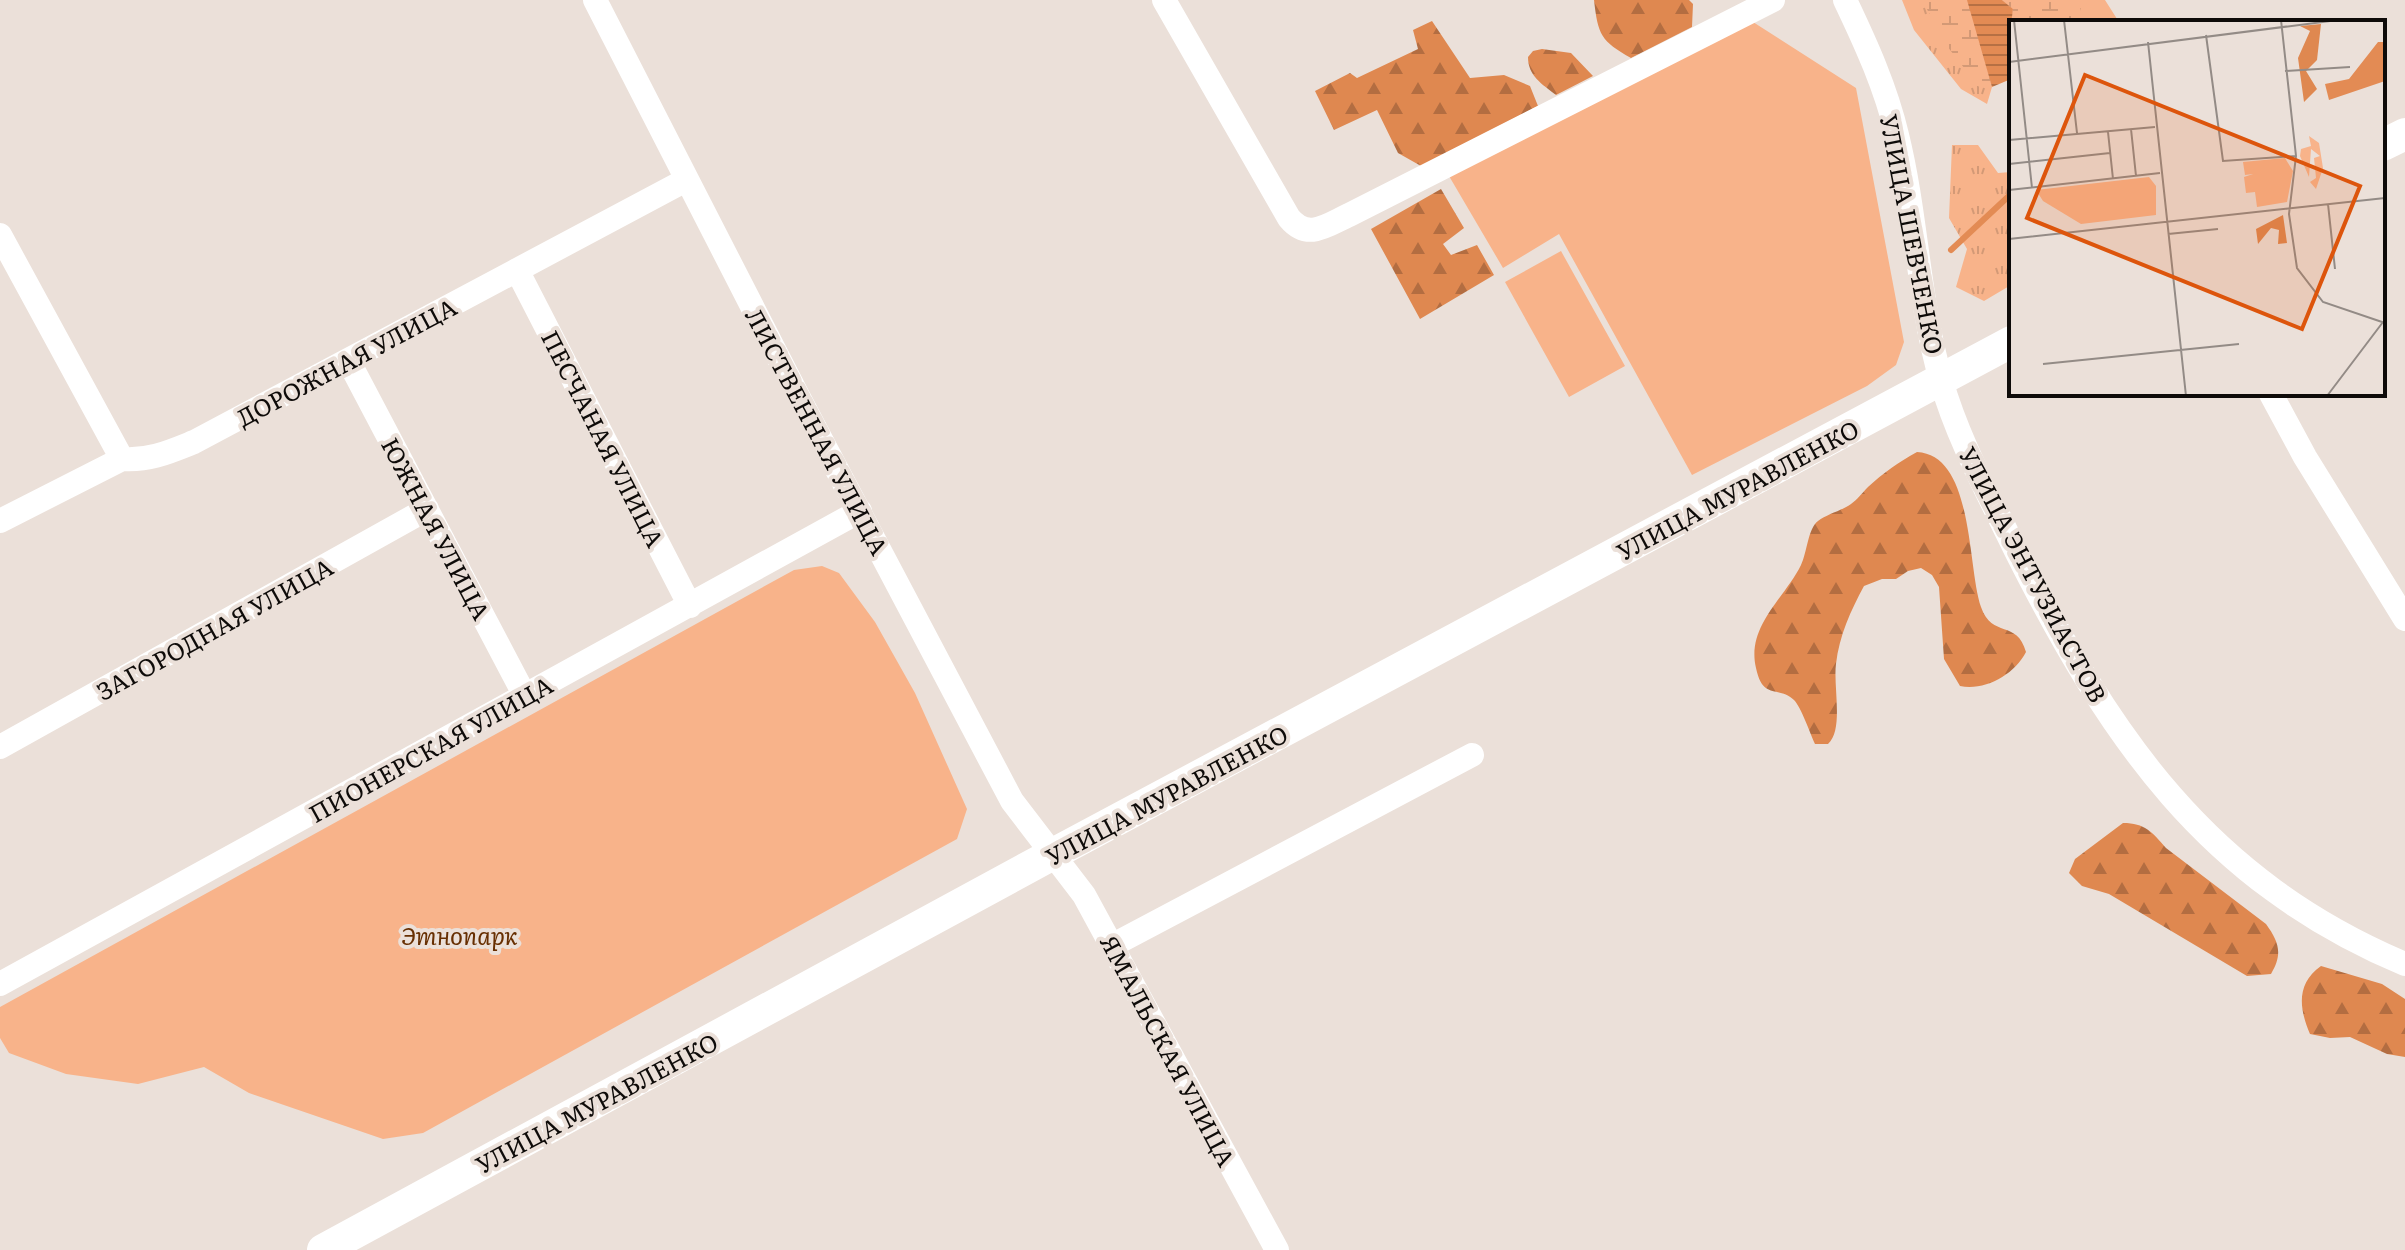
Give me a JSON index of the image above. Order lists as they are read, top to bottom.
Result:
{
  "streets": {
    "main road": ["УЛИЦА МУРАВЛЕНКО"],
    "street": [
      "УЛИЦА ШЕВЧЕНКО",
      "ДОРОЖНАЯ УЛИЦА",
      "ЛИСТВЕННАЯ УЛИЦА",
      "ПЕСЧАНАЯ УЛИЦА",
      "ЮЖНАЯ УЛИЦА",
      "УЛИЦА ЭНТУЗИАСТОВ",
      "ЗАГОРОДНАЯ УЛИЦА",
      "ПИОНЕРСКАЯ УЛИЦА",
      "ЯМАЛЬСКАЯ УЛИЦА"
    ]
  },
  "crossings": [
    ["УЛИЦА ШЕВЧЕНКО", "УЛИЦА МУРАВЛЕНКО"],
    ["УЛИЦА ШЕВЧЕНКО", "УЛИЦА ЭНТУЗИАСТОВ"],
    ["ДОРОЖНАЯ УЛИЦА", "ЛИСТВЕННАЯ УЛИЦА"],
    ["ДОРОЖНАЯ УЛИЦА", "ПЕСЧАНАЯ УЛИЦА"],
    ["ДОРОЖНАЯ УЛИЦА", "ЮЖНАЯ УЛИЦА"],
    ["ЛИСТВЕННАЯ УЛИЦА", "УЛИЦА МУРАВЛЕНКО"],
    ["ЛИСТВЕННАЯ УЛИЦА", "ПИОНЕРСКАЯ УЛИЦА"],
    ["ЛИСТВЕННАЯ УЛИЦА", "ЯМАЛЬСКАЯ УЛИЦА"],
    ["ПЕСЧАНАЯ УЛИЦА", "ПИОНЕРСКАЯ УЛИЦА"],
    ["УЛИЦА МУРАВЛЕНКО", "УЛИЦА ЭНТУЗИАСТОВ"],
    ["УЛИЦА МУРАВЛЕНКО", "ЯМАЛЬСКАЯ УЛИЦА"],
    ["ЮЖНАЯ УЛИЦА", "ЗАГОРОДНАЯ УЛИЦА"],
    ["ЮЖНАЯ УЛИЦА", "ПИОНЕРСКАЯ УЛИЦА"]
  ],
  "parks": ["Этнопарк"]
}
